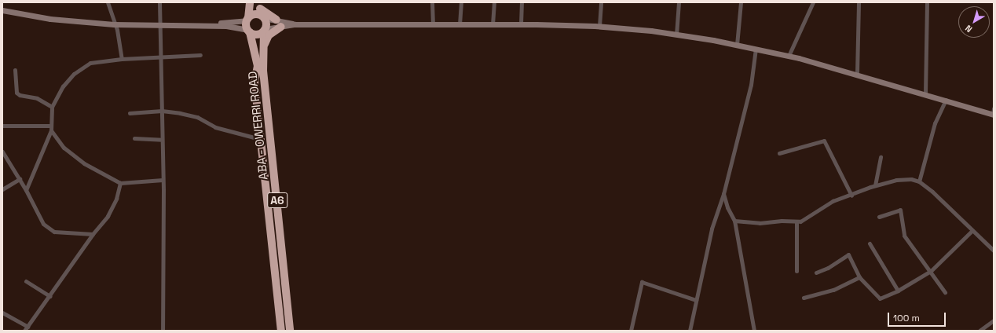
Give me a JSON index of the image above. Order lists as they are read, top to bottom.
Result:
{
  "streets": {
    "highway": ["ABA - OWERRI ROAD", "A6"]
  },
  "scale_bar": "100 m",
  "north": "bottom left"
}
